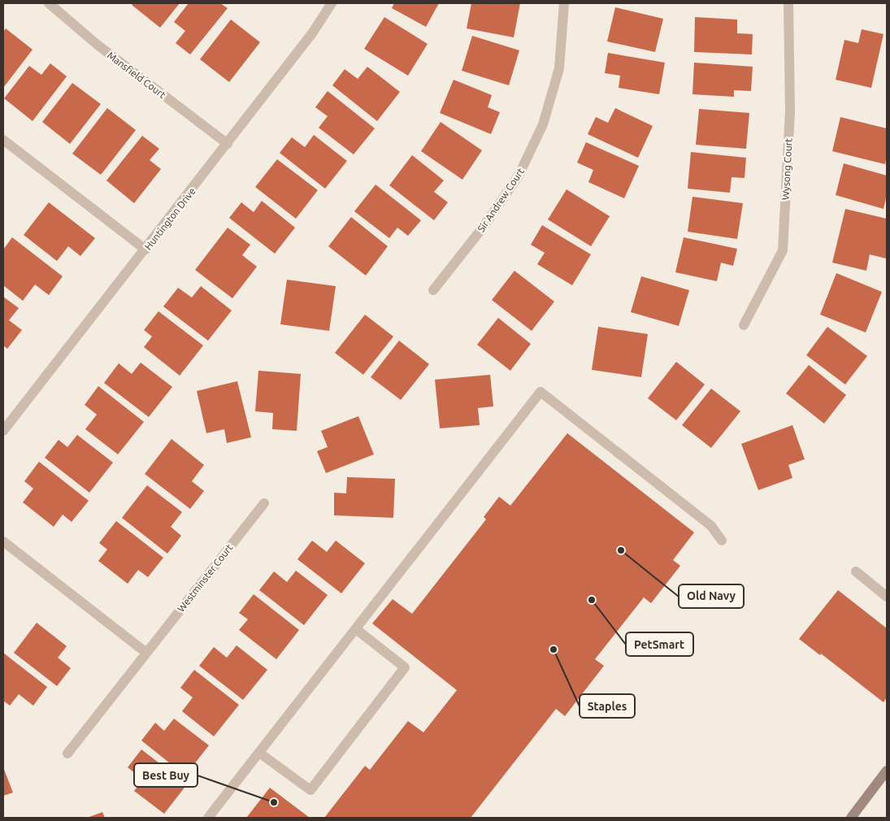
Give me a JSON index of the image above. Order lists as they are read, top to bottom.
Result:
{
  "streets": {
    "street": [
      "Mansfield Court",
      "Wysong Court",
      "Sir Andrew Court",
      "Huntington Drive",
      "Westminster Court"
    ]
  },
  "crossings": [
    ["Mansfield Court", "Huntington Drive"]
  ],
  "places": [
    "Old Navy",
    "PetSmart",
    "Staples",
    "Best Buy"
  ]
}
